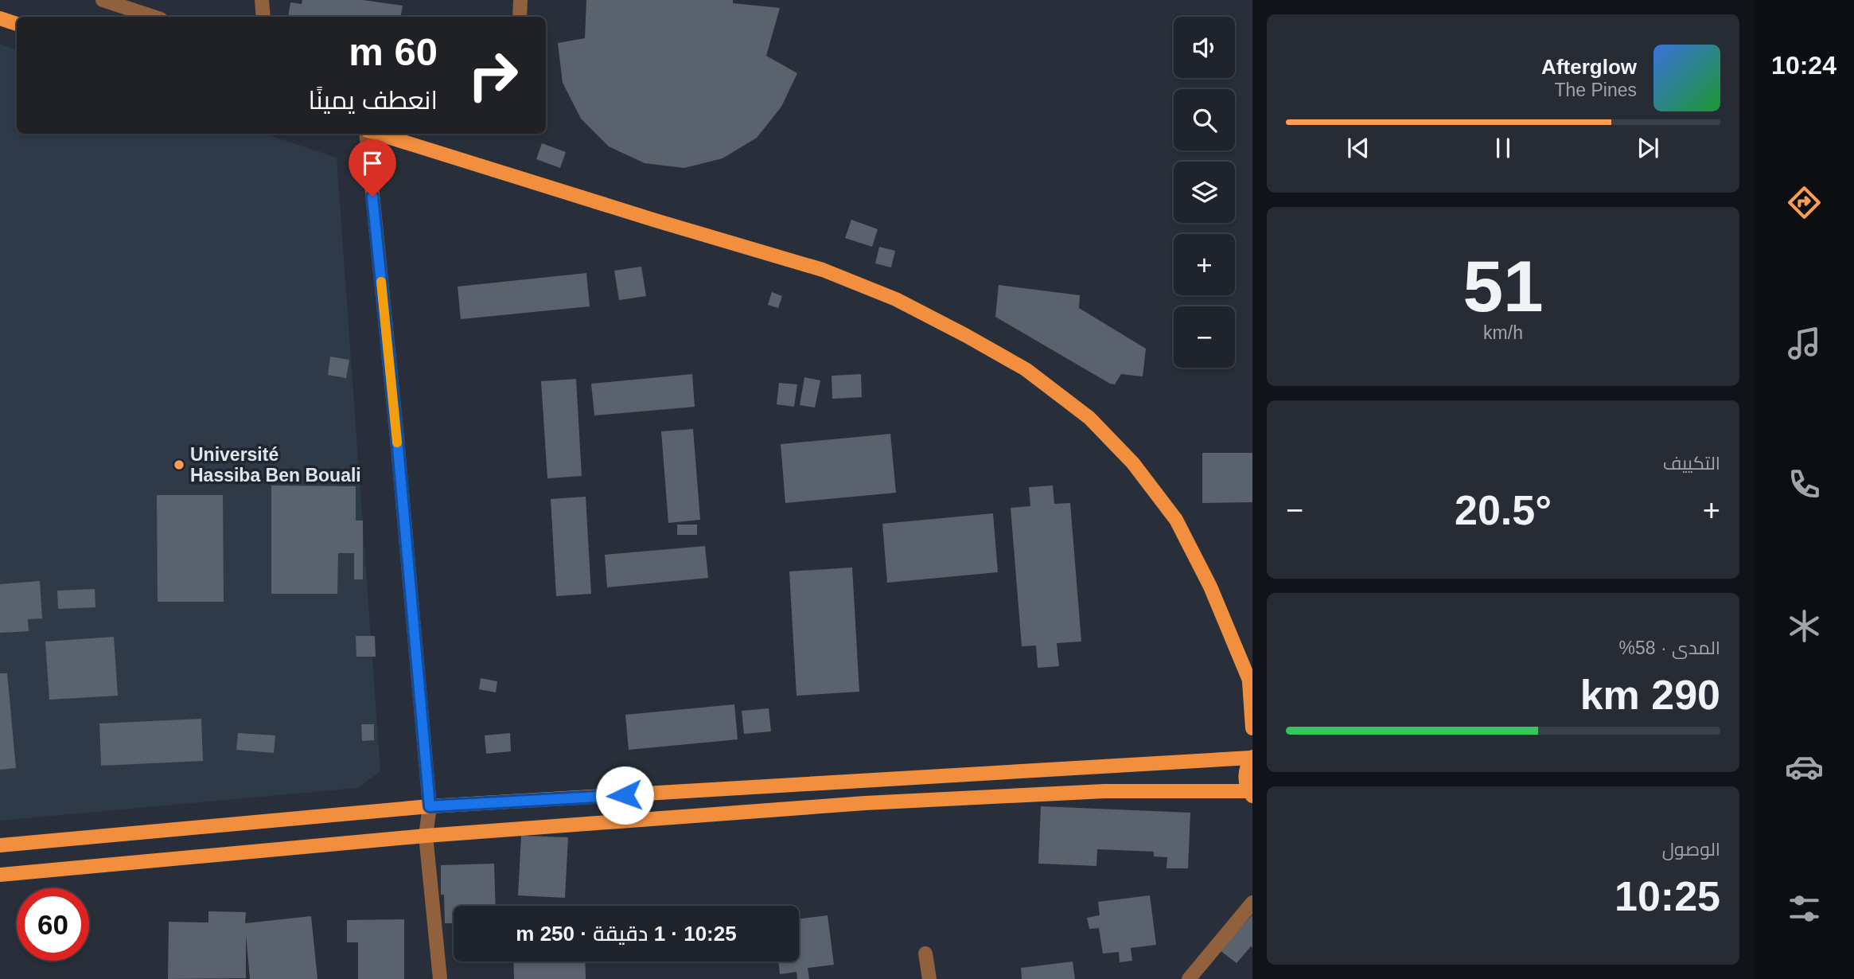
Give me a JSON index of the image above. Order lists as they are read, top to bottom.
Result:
{
  "places": ["Université Hassiba Ben Bouali"],
  "page": {
    "tabs": "10:24",
    "map_buttons": ["+", "−"],
    "turn": ["60 m", "انعطف يمينًا"],
    "song": ["Afterglow", "The Pines"],
    "tile": [
      ["51", "km/h"],
      "التكييف",
      ["المدى · 58%", "290 km"],
      ["الوصول", "10:25"]
    ],
    "heat": ["−", "20.5°", "+"],
    "limit": "60",
    "trip": "10:25 · 1 دقيقة · 250 m"
  }
}
